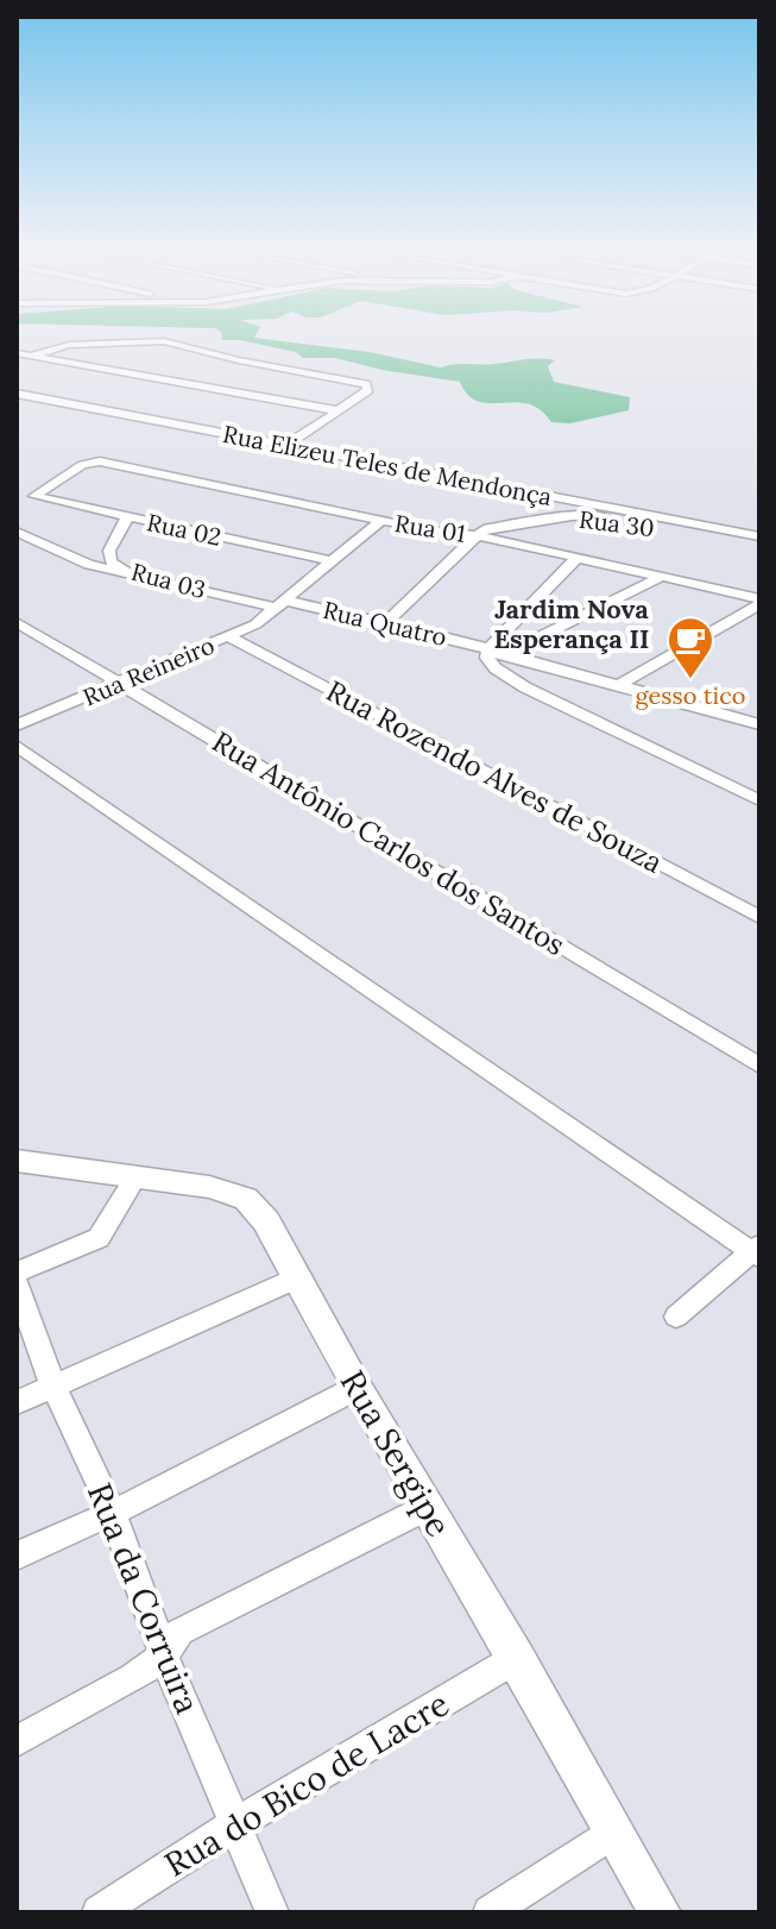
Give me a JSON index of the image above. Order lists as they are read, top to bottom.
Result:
{
  "streets": {
    "street": [
      "Rua Elizeu Teles de Mendonça",
      "Rua 30",
      "Rua 01",
      "Rua 02",
      "Rua 03",
      "Rua Quatro",
      "Rua Reineiro",
      "Rua Rozendo Alves de Souza",
      "Rua Antônio Carlos dos Santos",
      "Rua Sergipe",
      "Rua da Corruira",
      "Rua do Bico de Lacre"
    ]
  },
  "crossings": [
    ["Rua 30", "Rua 01"],
    ["Rua 01", "Rua 02"],
    ["Rua 01", "Rua Reineiro"],
    ["Rua 02", "Rua 03"],
    ["Rua 02", "Rua Reineiro"],
    ["Rua 03", "Rua Quatro"],
    ["Rua 03", "Rua Reineiro"],
    ["Rua Quatro", "Rua Reineiro"],
    ["Rua Reineiro", "Rua Rozendo Alves de Souza"],
    ["Rua Reineiro", "Rua Antônio Carlos dos Santos"],
    ["Rua Sergipe", "Rua do Bico de Lacre"],
    ["Rua da Corruira", "Rua do Bico de Lacre"]
  ],
  "districts": ["Jardim Nova Esperança II"],
  "places": {
    "cafe": ["gesso tico"]
  }
}
